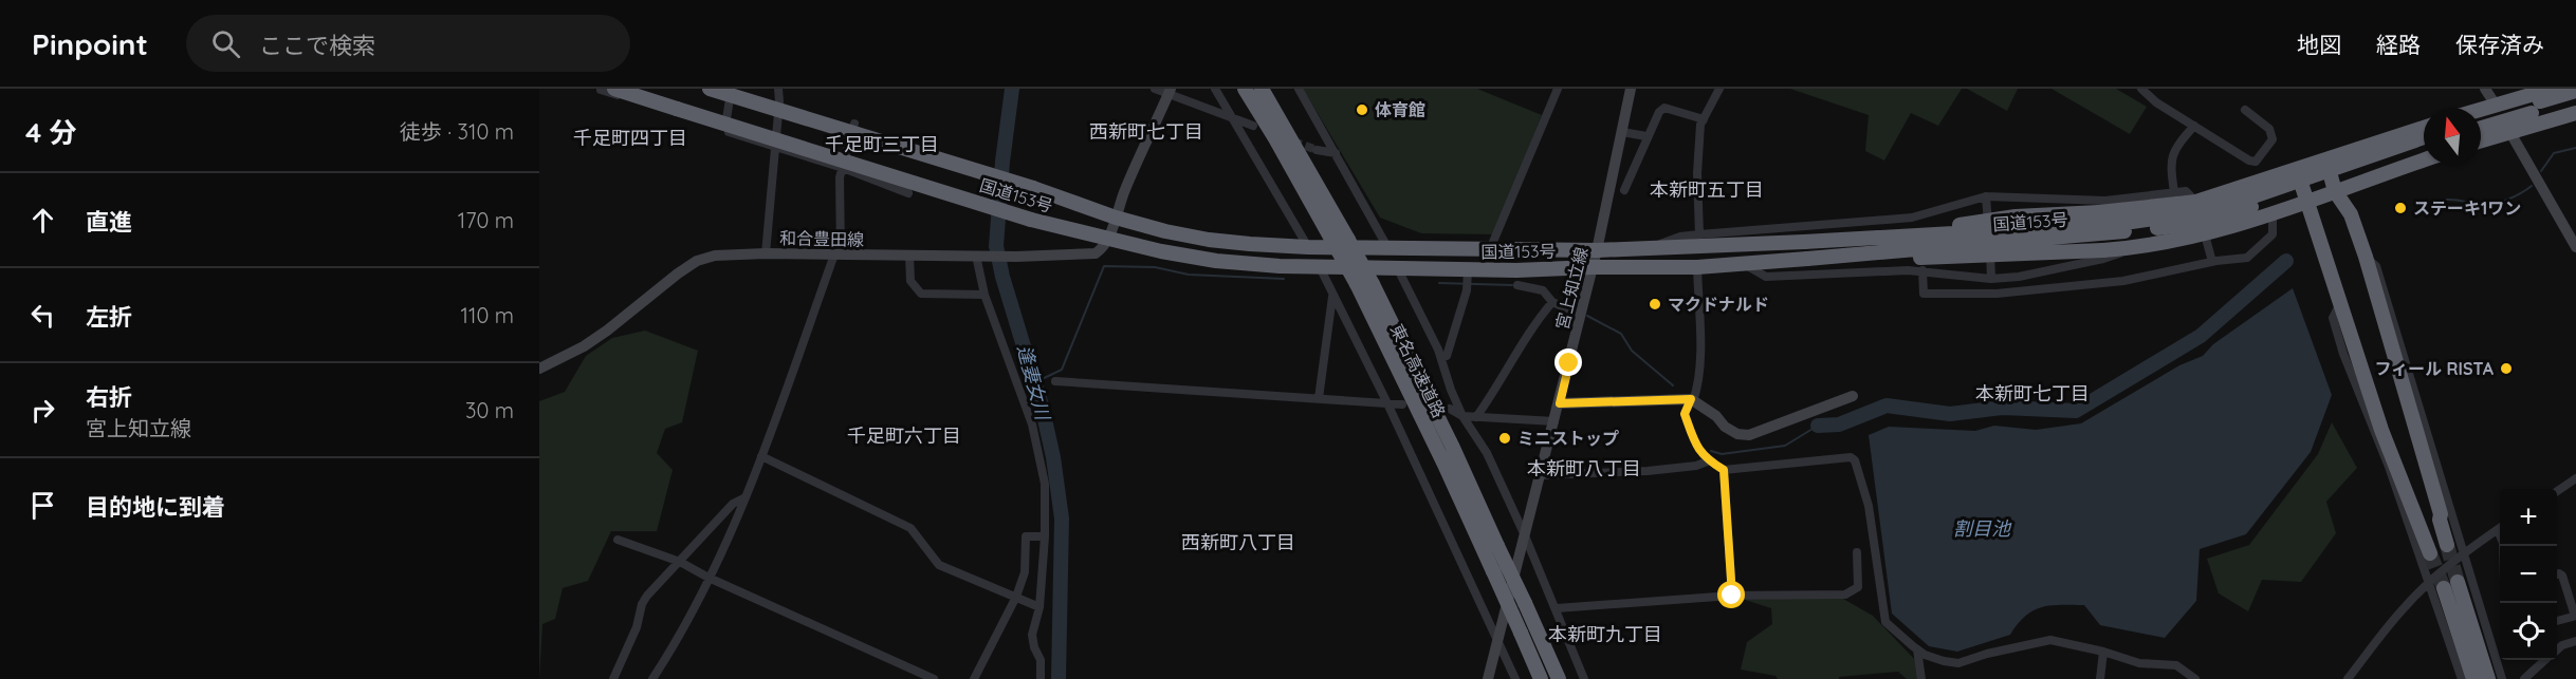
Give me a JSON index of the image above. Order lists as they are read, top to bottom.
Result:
{
  "streets": {
    "highway": ["国道153号", "東名高速道路"],
    "main road": ["和合豊田線", "宮上知立線"]
  },
  "crossings": [
    ["国道153号", "和合豊田線"],
    ["国道153号", "宮上知立線"]
  ],
  "districts": [
    "西新町七丁目",
    "千足町四丁目",
    "千足町三丁目",
    "本新町五丁目",
    "本新町七丁目",
    "千足町六丁目",
    "本新町八丁目",
    "西新町八丁目",
    "本新町九丁目"
  ],
  "water": ["逢妻女川", "割目池"],
  "places": [
    "体育館",
    "ステーキ1ワン",
    "マクドナルド",
    "フィール RISTA",
    "ミニストップ"
  ],
  "north": "top",
  "page": {
    "header": "Pinpoint",
    "search": "ここで検索",
    "nav": ["地図", "経路", "保存済み"],
    "heading": ["4 分", "徒歩 · 310 m"],
    "list": [
      ["直進", "170 m"],
      ["左折", "110 m"],
      ["右折", "宮上知立線", "30 m"],
      "目的地に到着"
    ],
    "map_buttons": ["+", "−"]
  }
}
